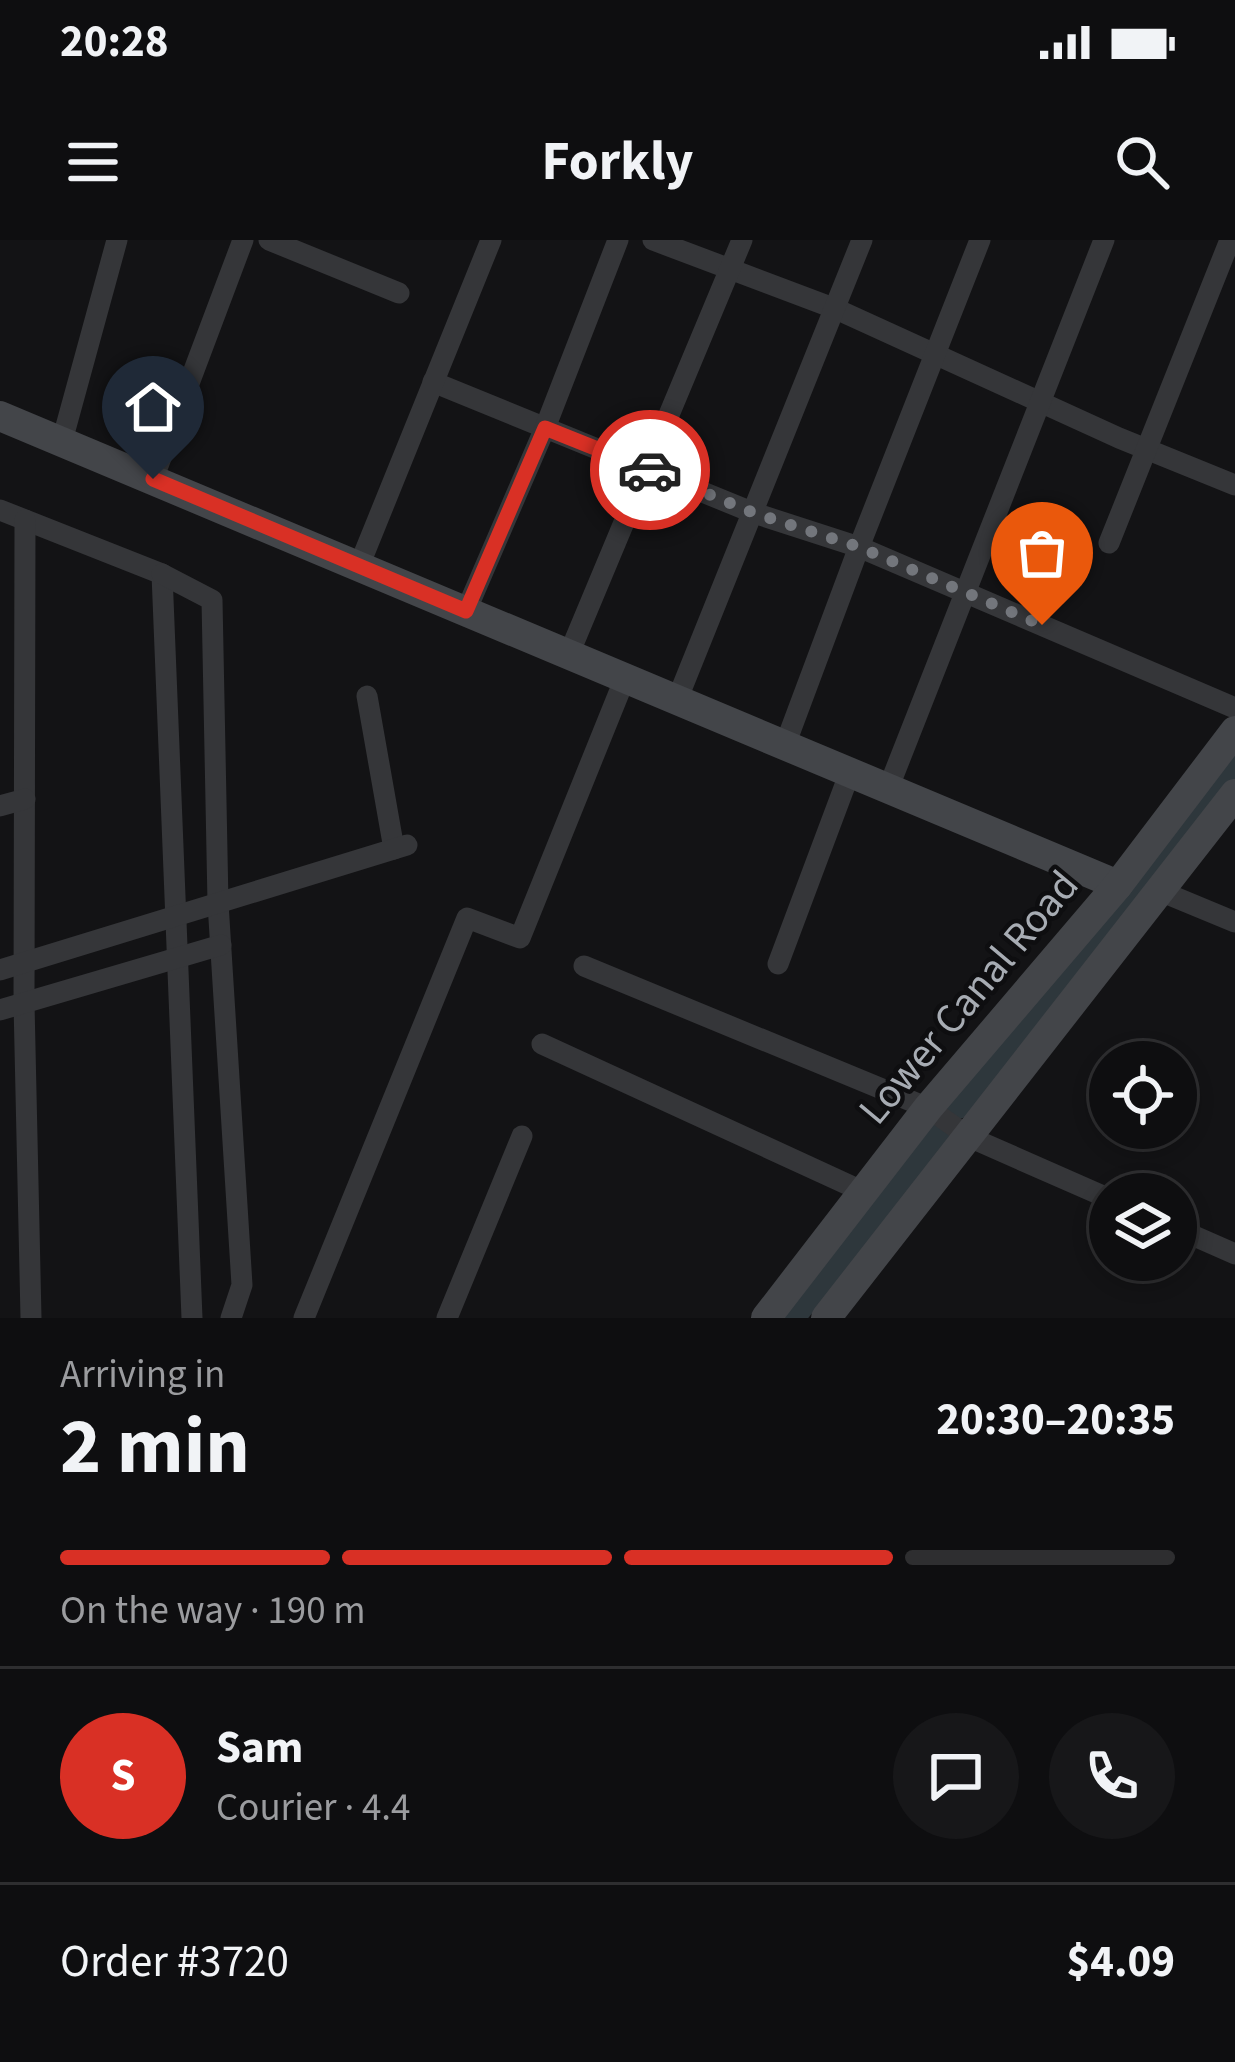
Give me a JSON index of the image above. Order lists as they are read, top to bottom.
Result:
{
  "streets": {
    "main road": ["Lower Canal Road"]
  },
  "page": {
    "status": "20:28",
    "header": "Forkly",
    "heading": ["2 min", "Arriving in", "20:30–20:35"],
    "panel": [
      "Sam",
      "Courier · 4.4",
      "Order #3720",
      "$4.09"
    ],
    "bar": "On the way · 190 m",
    "round": "S"
  }
}
